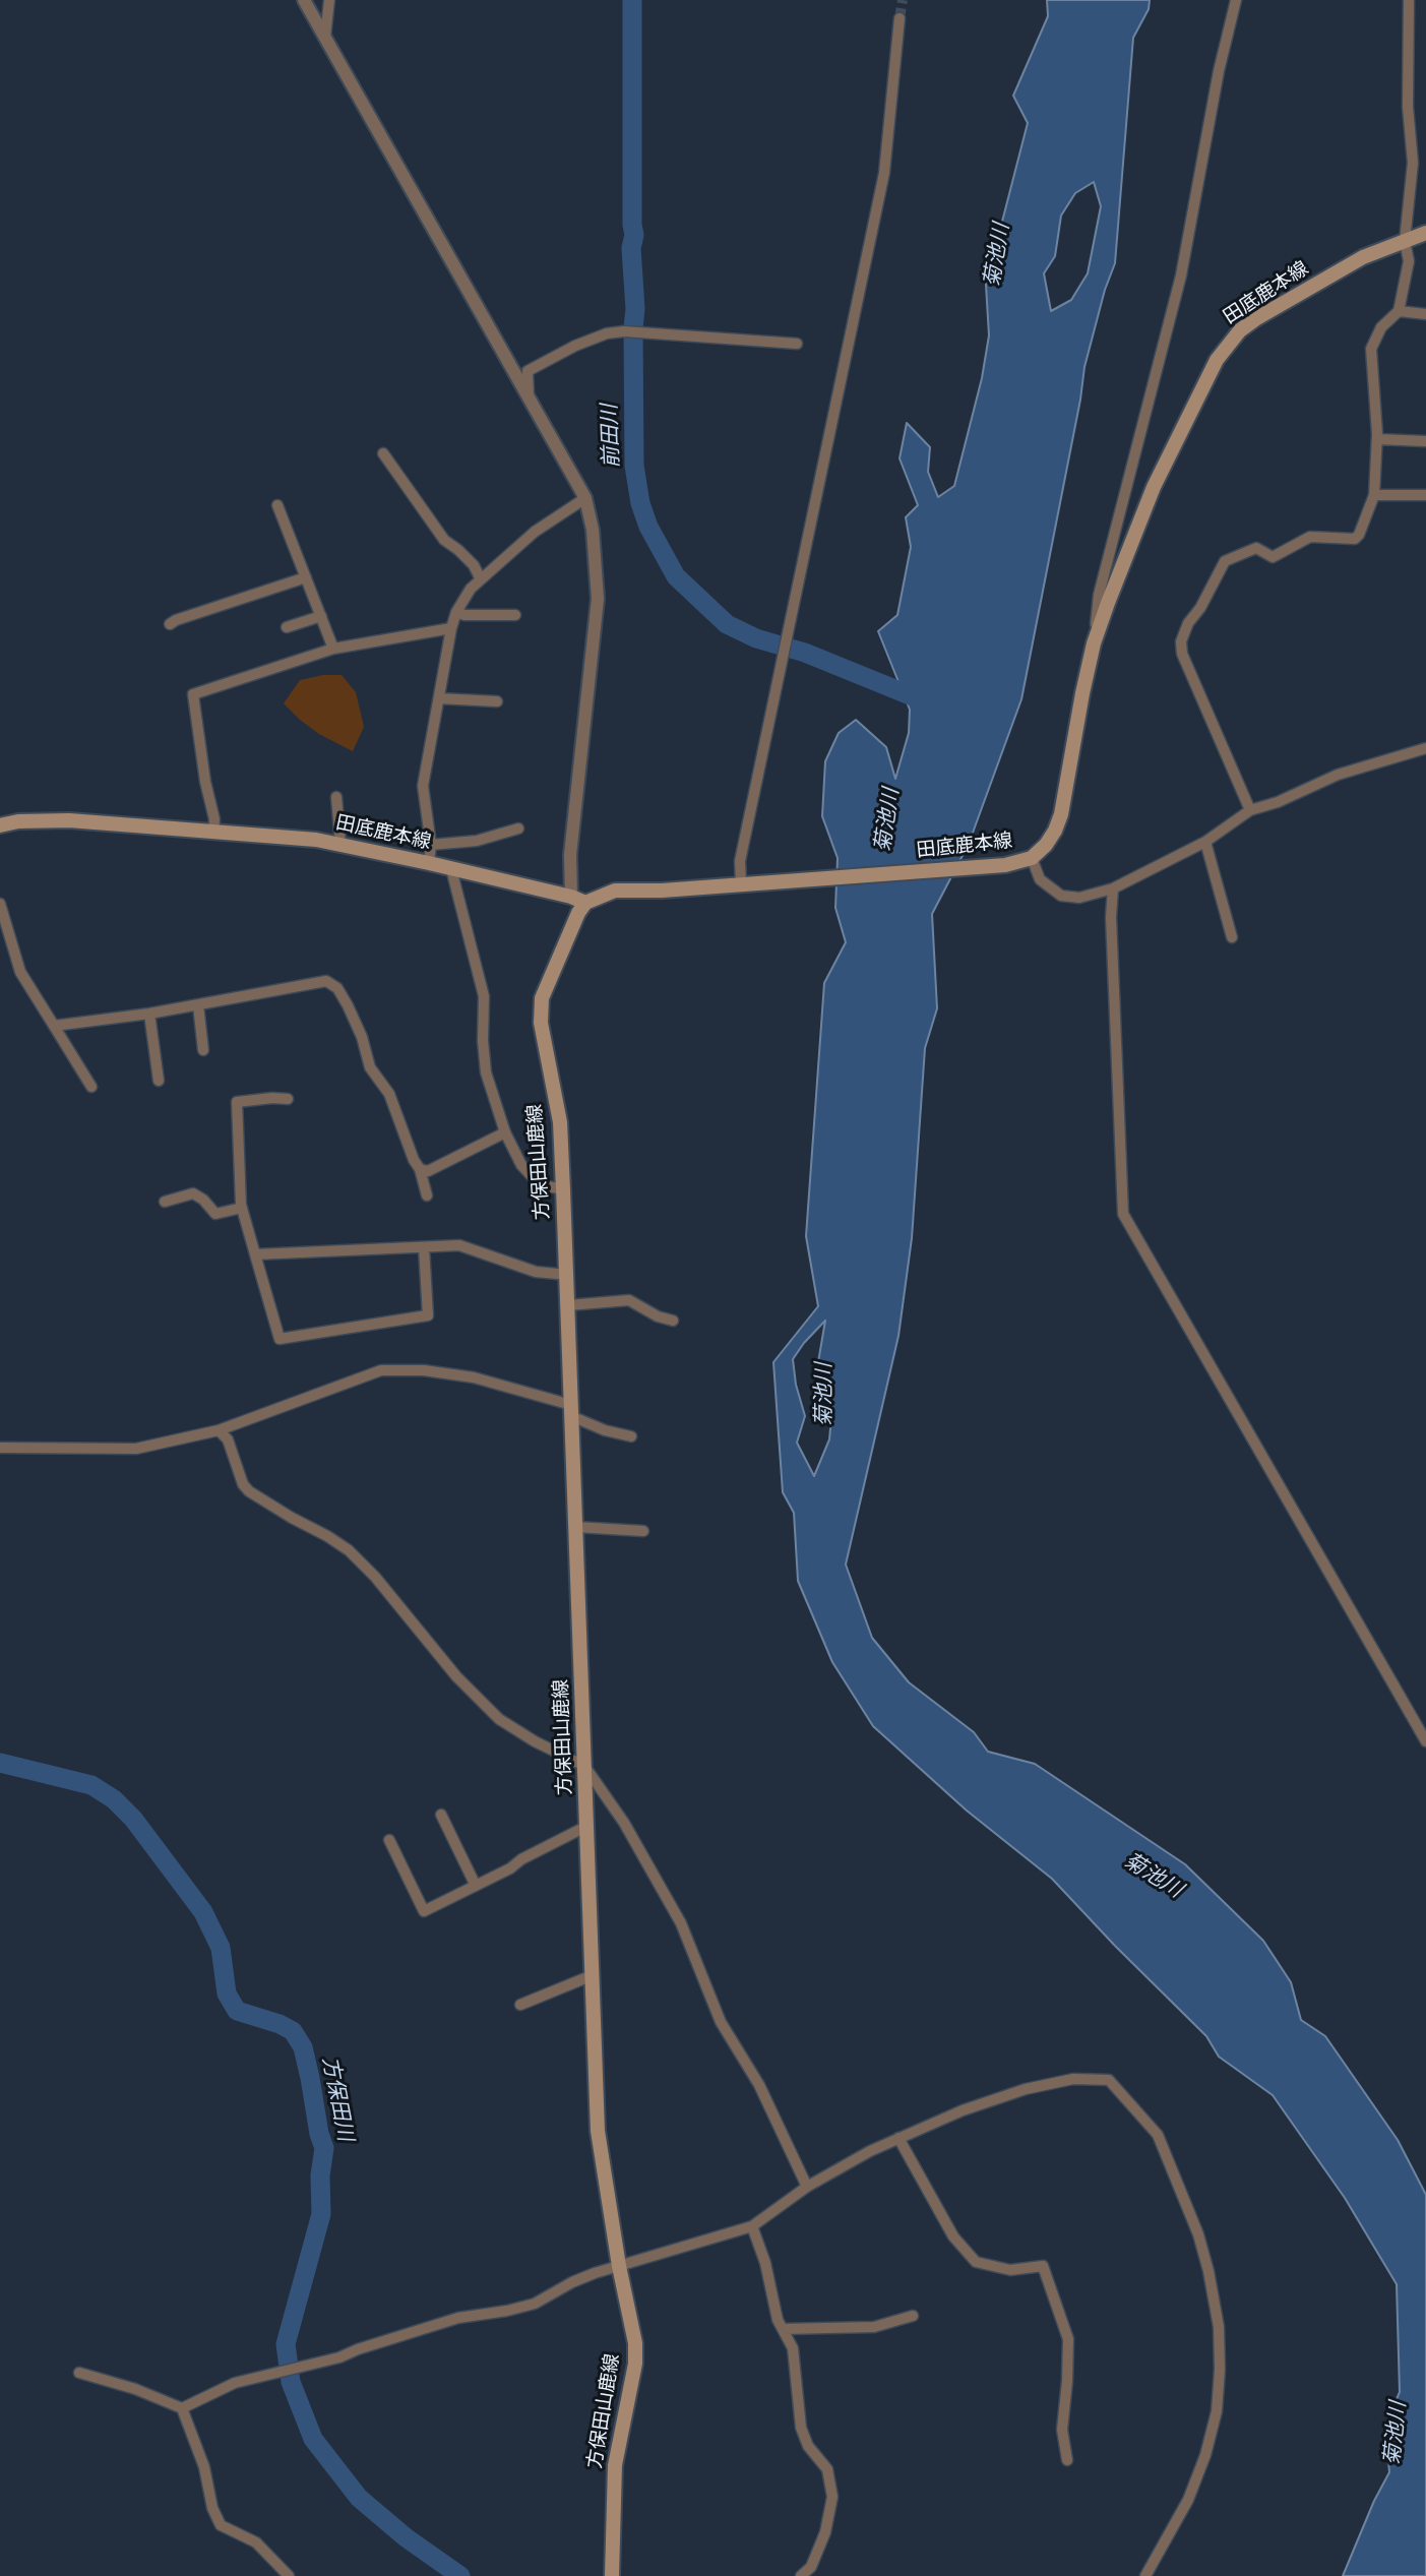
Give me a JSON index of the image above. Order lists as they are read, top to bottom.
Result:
{
  "streets": {
    "main road": ["田底鹿本線", "方保田山鹿線"]
  },
  "crossings": [
    ["田底鹿本線", "方保田山鹿線"]
  ],
  "water": ["菊池川", "前田川", "方保田川"]
}
